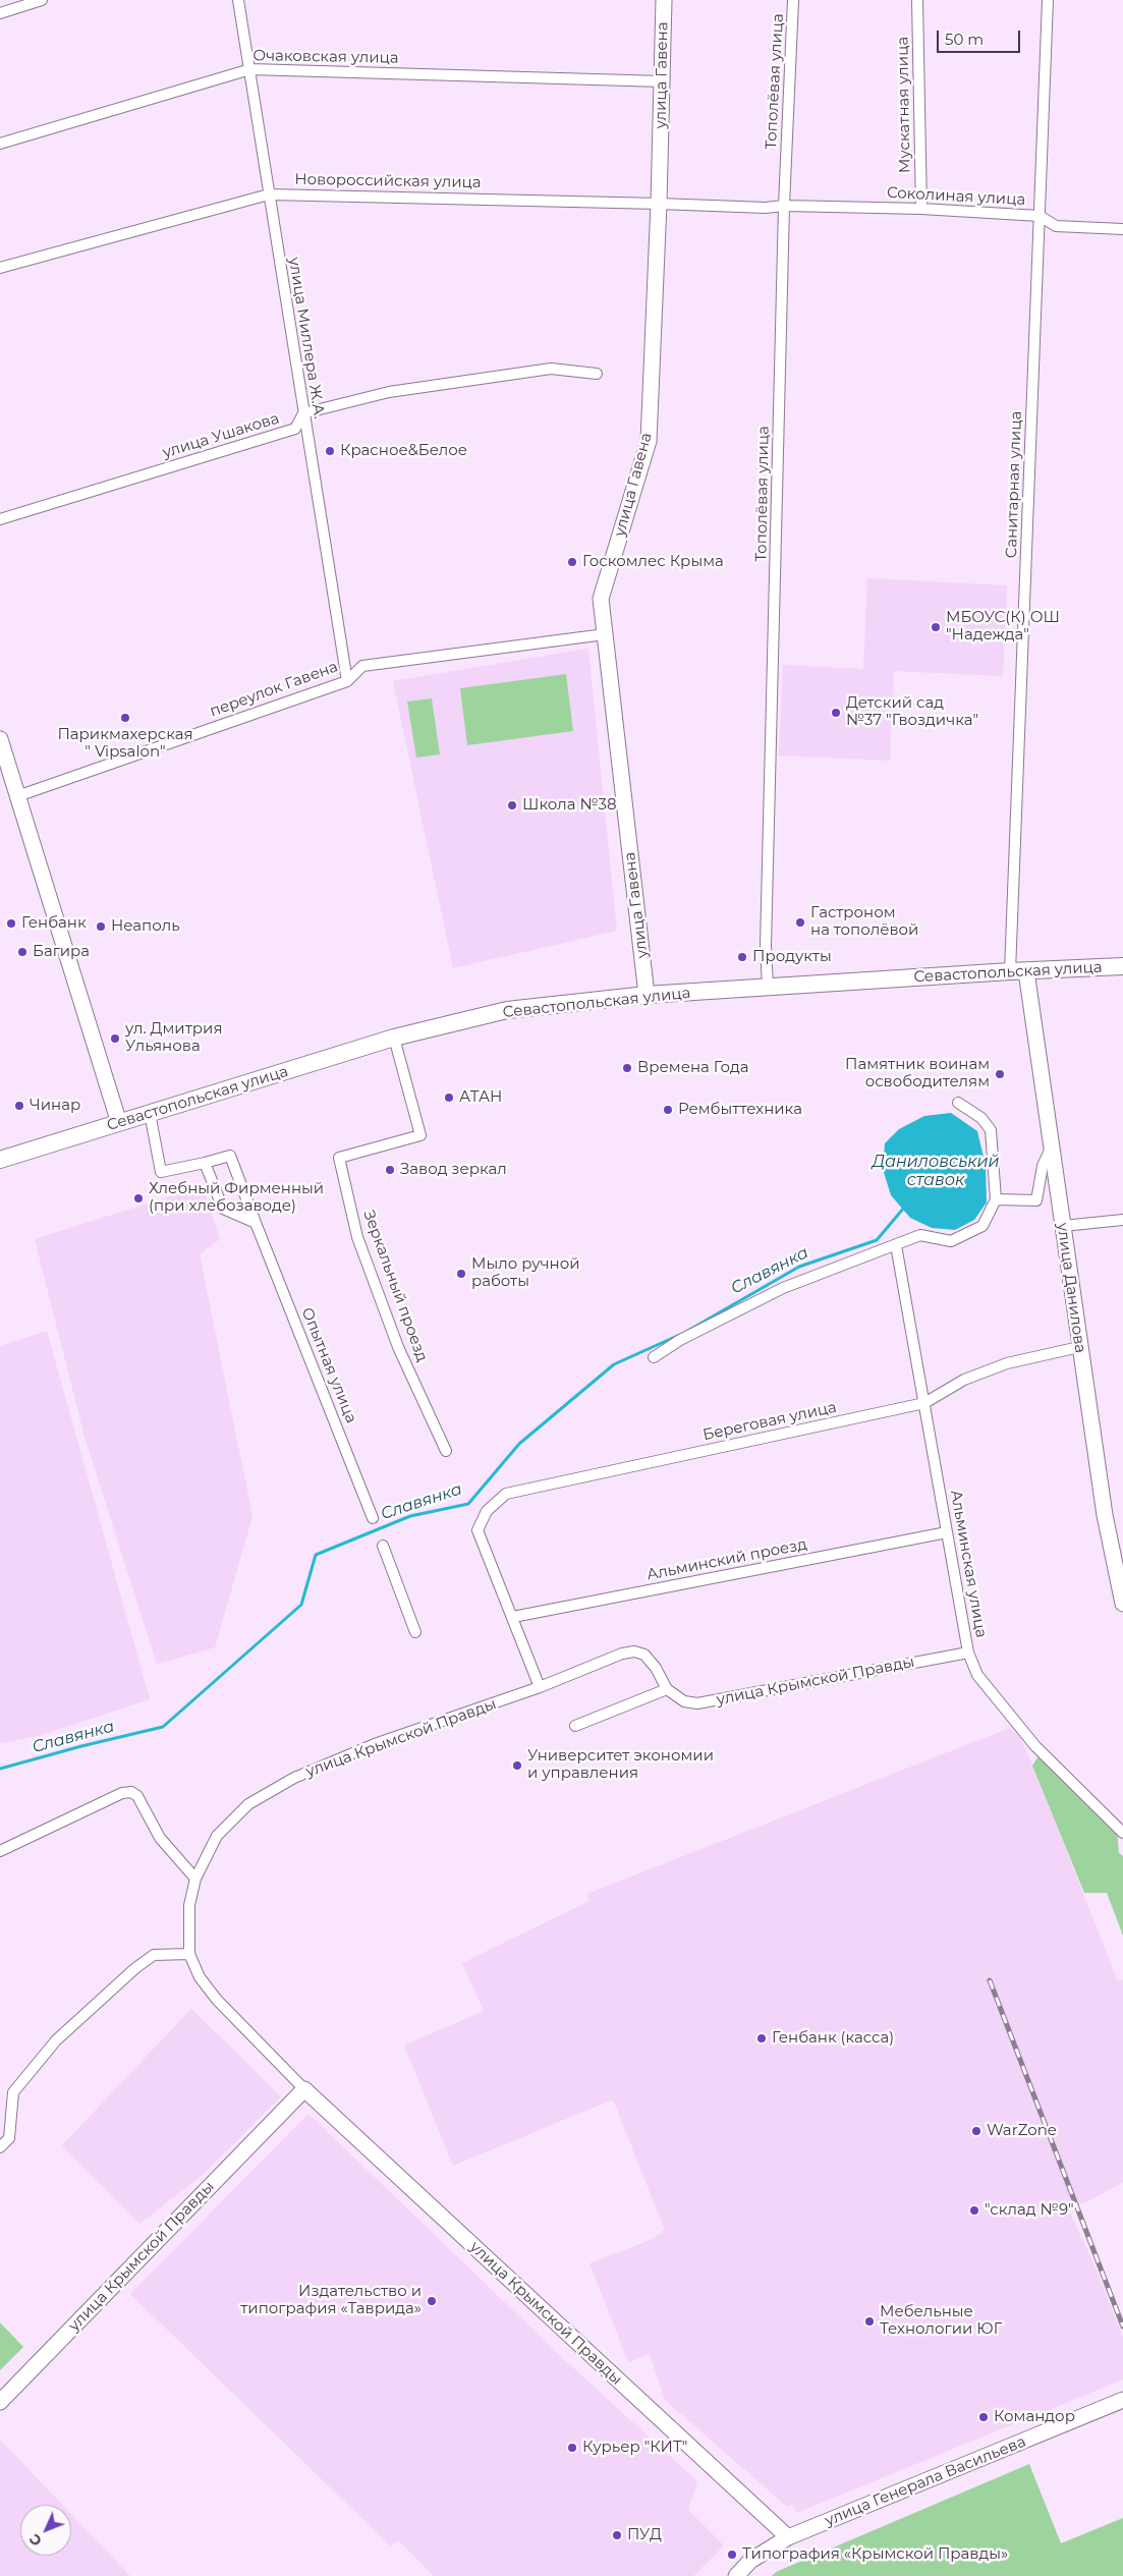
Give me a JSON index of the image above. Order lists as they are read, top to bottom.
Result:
{
  "streets": {
    "main road": ["Севастопольская улица"],
    "street": [
      "Очаковская улица",
      "улица Гавена",
      "Тополёвая улица",
      "Мускатная улица",
      "Новороссийская улица",
      "Соколиная улица",
      "улица Миллера Ж.А.",
      "улица Ушакова",
      "Санитарная улица",
      "переулок Гавена",
      "Зеркальный проезд",
      "улица Данилова",
      "Опытная улица",
      "Береговая улица",
      "Альминский проезд",
      "Альминская улица",
      "улица Крымской Правды",
      "улица Генерала Васильева"
    ]
  },
  "crossings": [
    ["Очаковская улица", "улица Гавена"],
    ["Очаковская улица", "улица Миллера Ж.А."],
    ["улица Гавена", "Новороссийская улица"],
    ["улица Гавена", "переулок Гавена"],
    ["улица Гавена", "Севастопольская улица"],
    ["Тополёвая улица", "Новороссийская улица"],
    ["Тополёвая улица", "Соколиная улица"],
    ["Тополёвая улица", "Севастопольская улица"],
    ["Мускатная улица", "Соколиная улица"],
    ["Новороссийская улица", "Соколиная улица"],
    ["Новороссийская улица", "улица Миллера Ж.А."],
    ["Соколиная улица", "Санитарная улица"],
    ["улица Миллера Ж.А.", "улица Ушакова"],
    ["улица Миллера Ж.А.", "переулок Гавена"],
    ["Санитарная улица", "Севастопольская улица"],
    ["Санитарная улица", "улица Данилова"],
    ["Севастопольская улица", "Зеркальный проезд"],
    ["Севастопольская улица", "улица Данилова"],
    ["Севастопольская улица", "Опытная улица"],
    ["улица Данилова", "Береговая улица"],
    ["Береговая улица", "Альминский проезд"],
    ["Береговая улица", "Альминская улица"],
    ["Альминский проезд", "Альминская улица"],
    ["Альминская улица", "улица Крымской Правды"],
    ["улица Крымской Правды", "улица Генерала Васильева"]
  ],
  "water": ["Даниловський ставок", "Славянка"],
  "places": [
    "Красное&Белое",
    "Госкомлес Крыма",
    "МБОУС(К) ОШ \"Надежда\"",
    "Детский сад №37 \"Гвоздичка\"",
    "Парикмахерская \" Vipsalon\"",
    "Школа №38",
    "Гастроном на тополёвой",
    "Генбанк",
    "Неаполь",
    "Багира",
    "Продукты",
    "ул. Дмитрия Ульянова",
    "Времена Года",
    "Памятник воинам освободителям",
    "АТАН",
    "Чинар",
    "Рембыттехника",
    "Завод зеркал",
    "Хлебный Фирменный (при хлебозаводе)",
    "Мыло ручной работы",
    "Университет экономии и управления",
    "Генбанк (касса)",
    "WarZone",
    "\"склад №9\"",
    "Издательство и типография «Таврида»",
    "Мебельные Технологии ЮГ",
    "Командор",
    "Курьер \"КИТ\"",
    "ПУД",
    "Типография «Крымской Правды»"
  ],
  "scale_bar": "50 m",
  "north": "bottom left"
}
